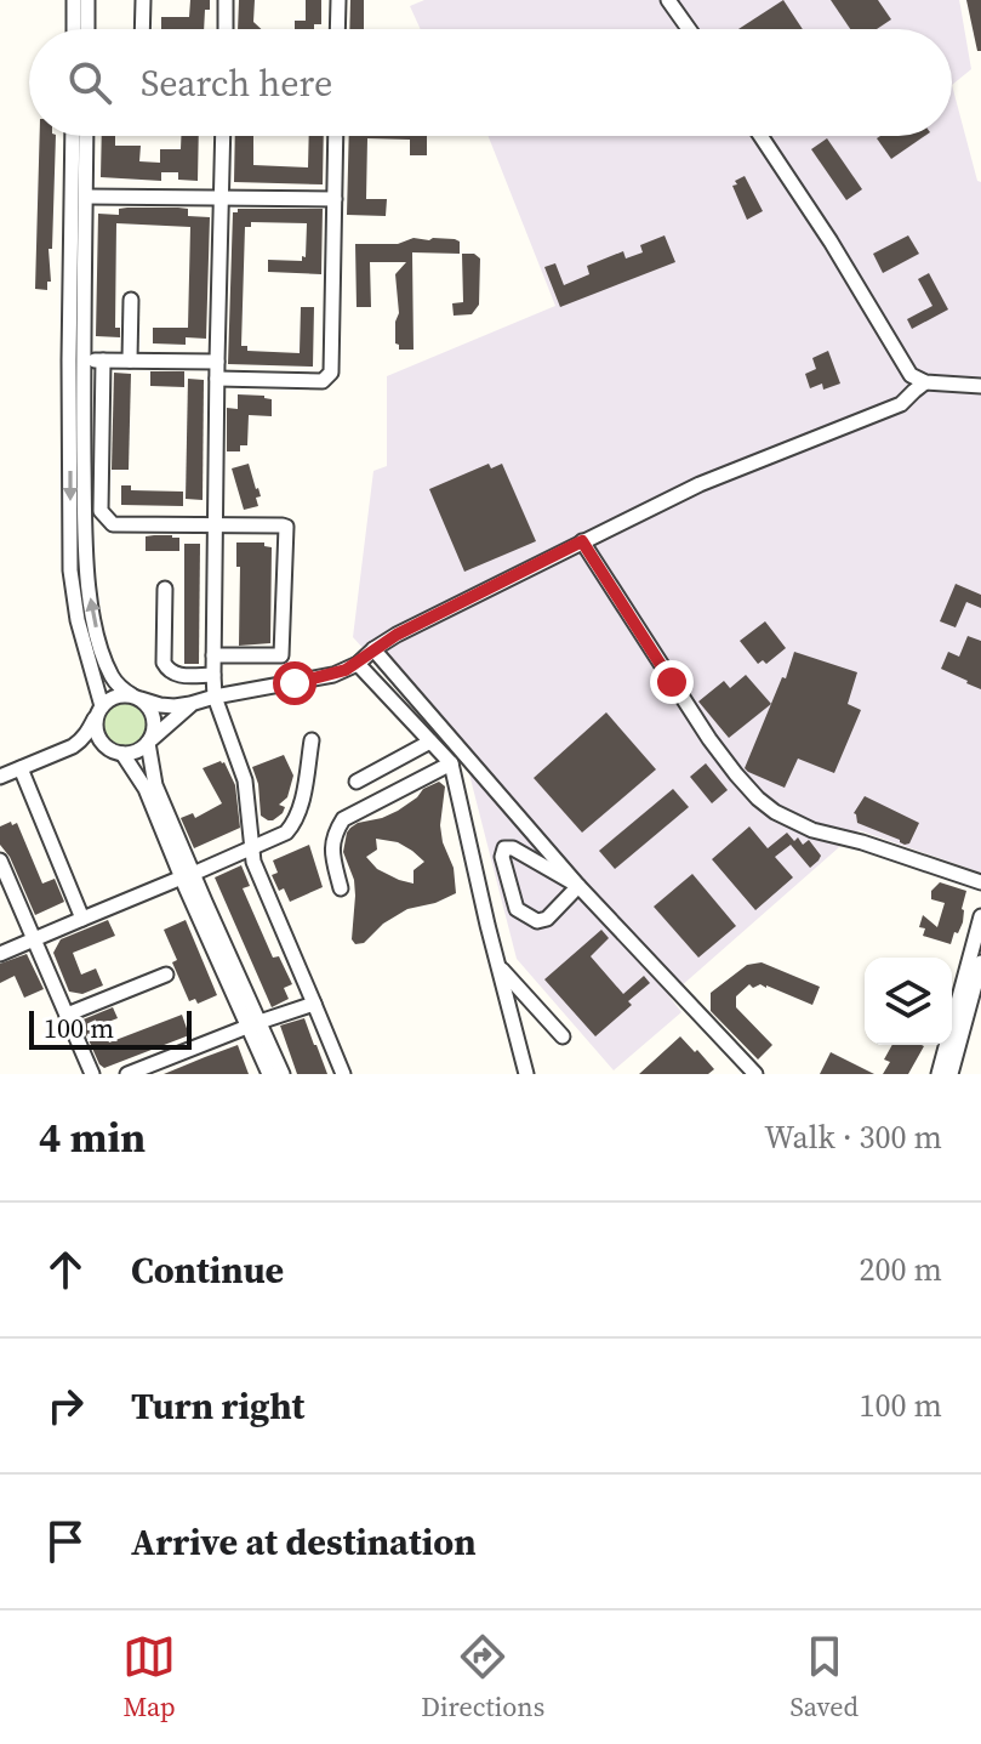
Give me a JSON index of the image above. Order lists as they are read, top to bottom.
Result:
{
  "scale_bar": "100 m",
  "page": {
    "search": "Search here",
    "scale": "100 m",
    "heading": ["4 min", "Walk · 300 m"],
    "list": [
      ["Continue", "200 m"],
      ["Turn right", "100 m"],
      "Arrive at destination"
    ],
    "nav": ["Map", "Directions", "Saved"]
  }
}
